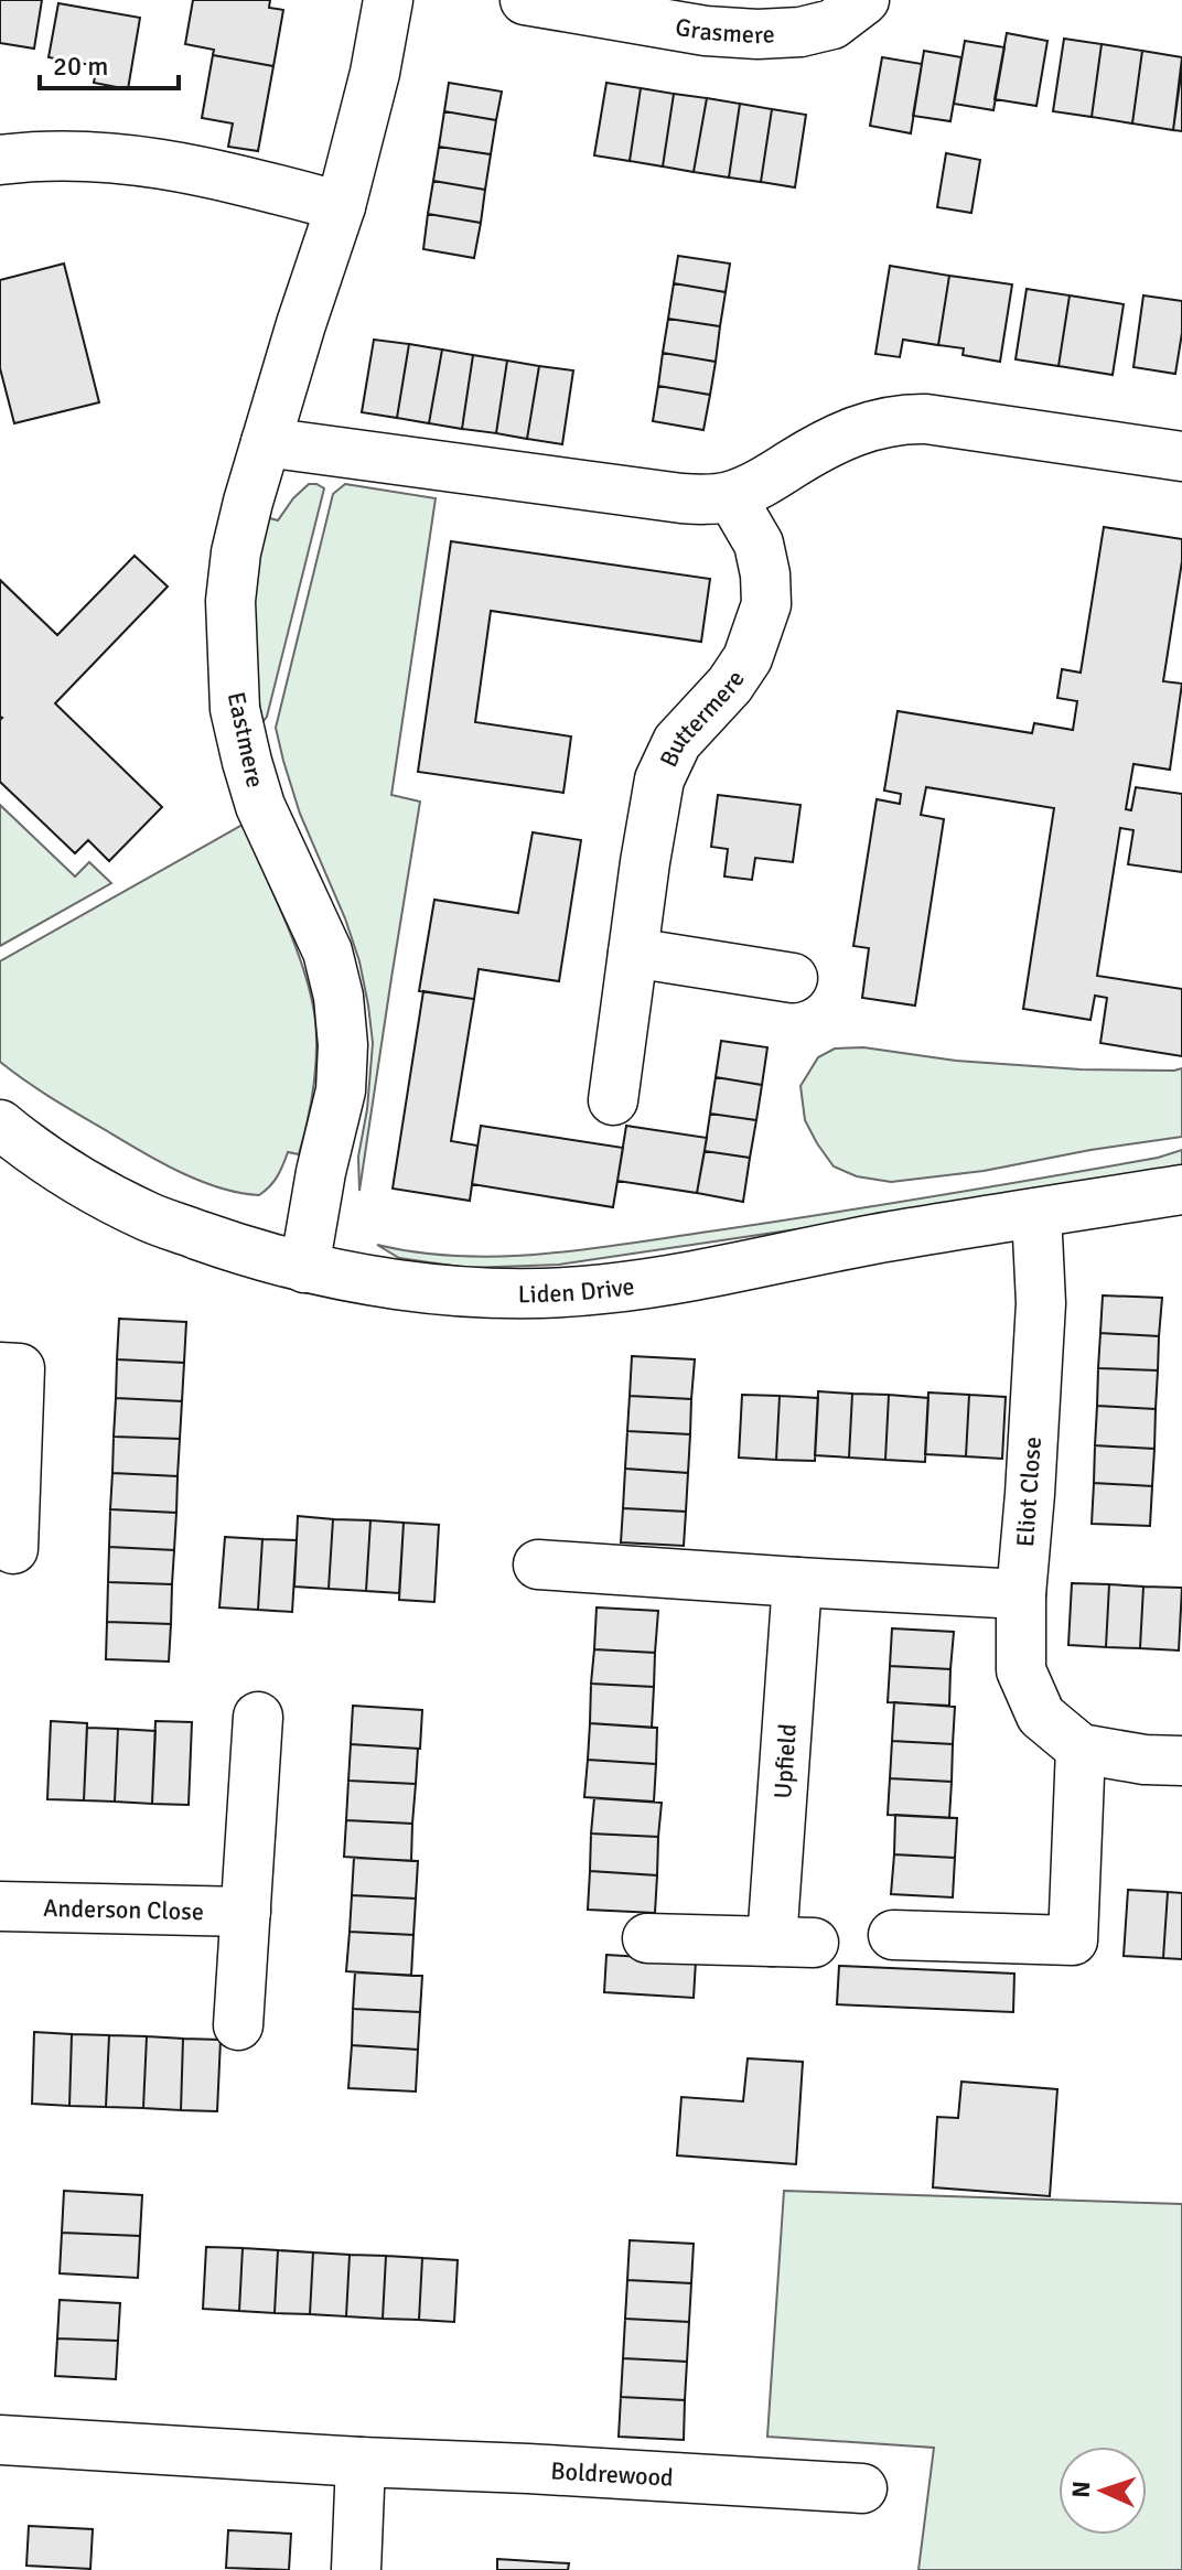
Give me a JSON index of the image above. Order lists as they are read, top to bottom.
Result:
{
  "streets": {
    "street": [
      "Grasmere",
      "Buttermere",
      "Eastmere",
      "Liden Drive",
      "Eliot Close",
      "Upfield",
      "Anderson Close",
      "Boldrewood"
    ]
  },
  "crossings": [
    ["Eastmere", "Liden Drive"],
    ["Liden Drive", "Eliot Close"]
  ],
  "scale_bar": "20 m",
  "north": "left"
}
